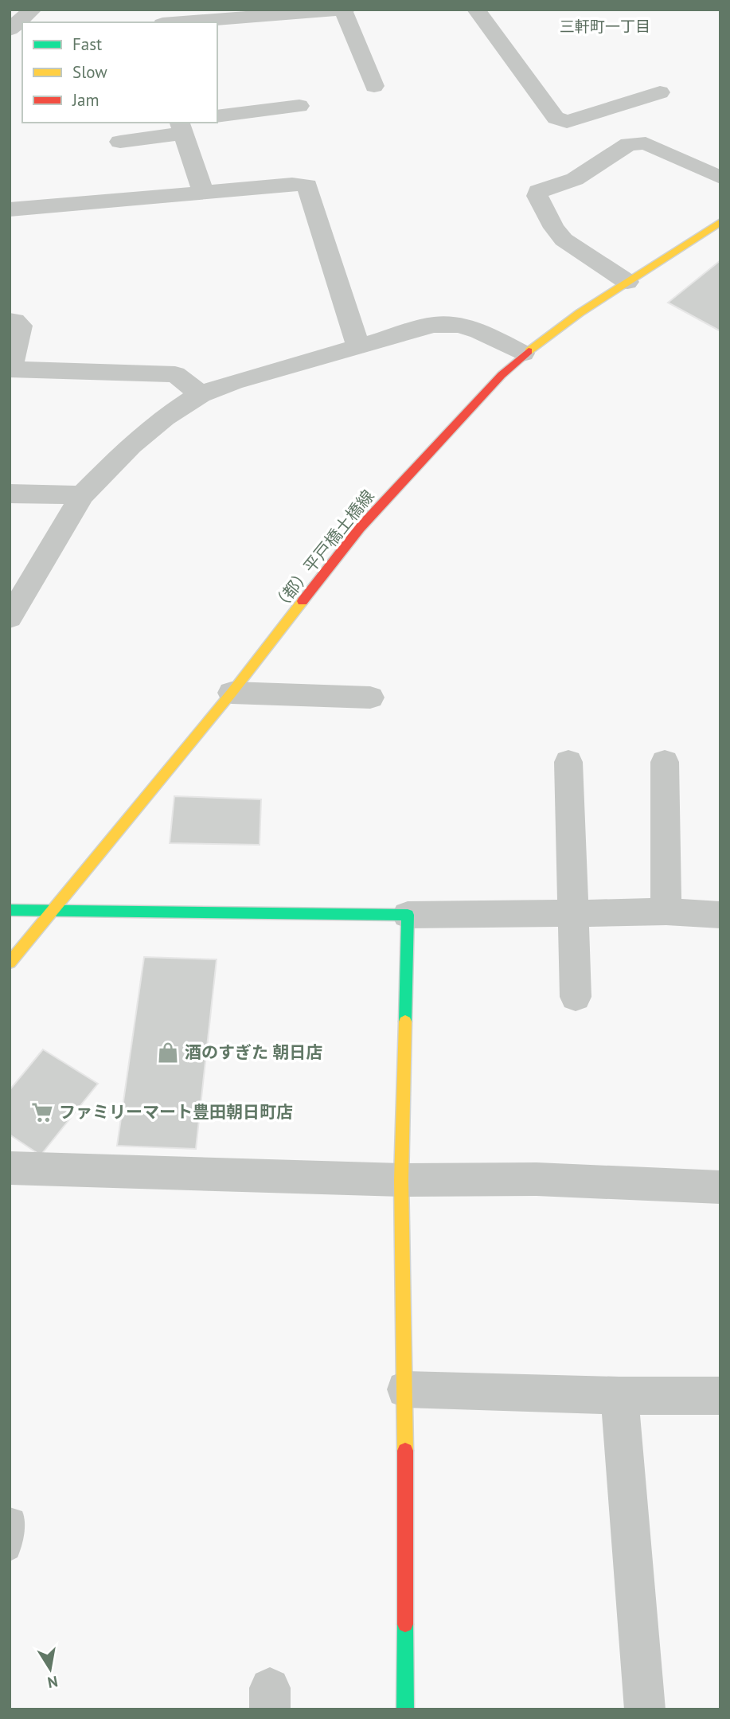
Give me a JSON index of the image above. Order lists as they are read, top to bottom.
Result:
{
  "streets": {
    "street": ["（都）平戸橋土橋線"]
  },
  "districts": ["三軒町一丁目"],
  "places": {
    "shop": ["酒のすぎた 朝日店"],
    "supermarket": ["ファミリーマート豊田朝日町店"]
  },
  "legend": ["Fast", "Slow", "Jam"],
  "north": "bottom"
}
